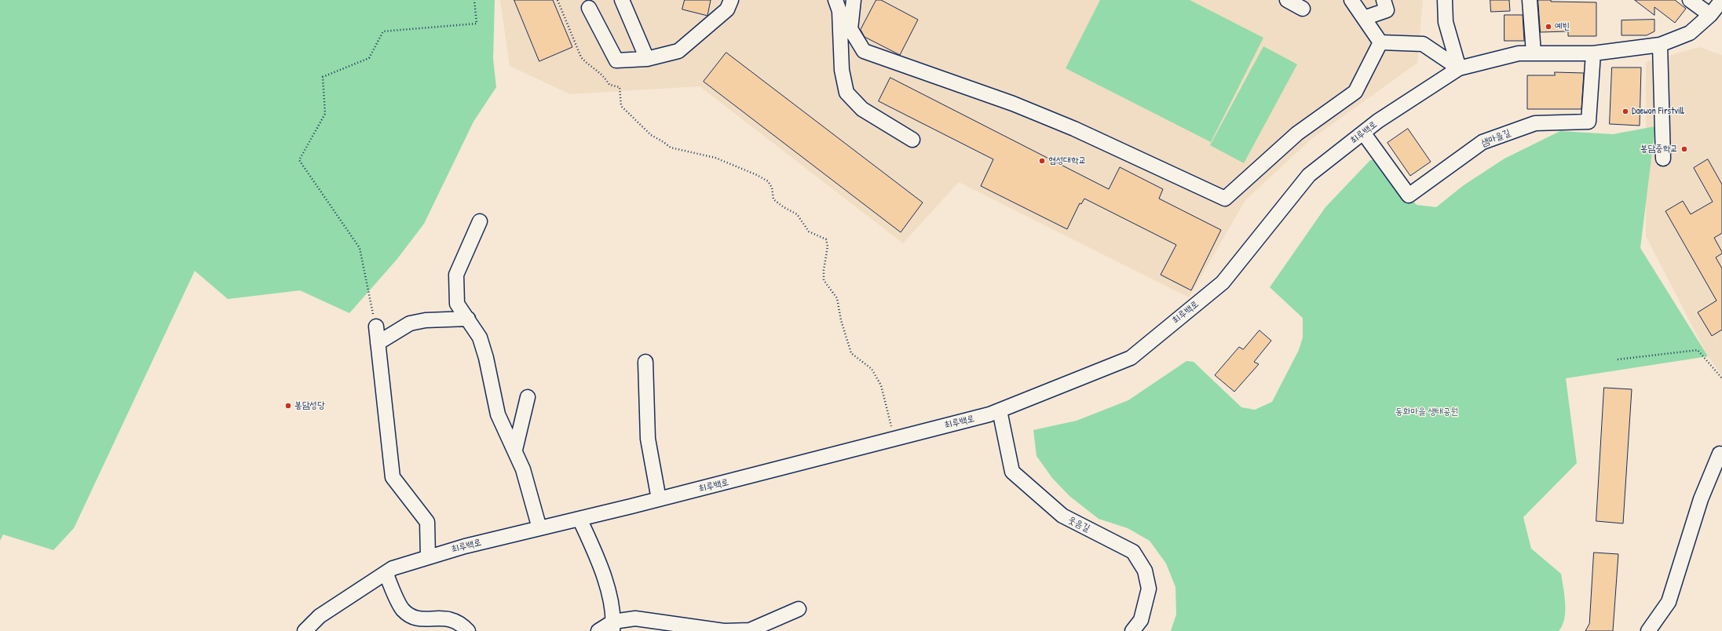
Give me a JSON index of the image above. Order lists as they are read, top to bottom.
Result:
{
  "streets": {
    "street": ["최루백로", "샘마을길", "웃음길"]
  },
  "crossings": [
    ["최루백로", "샘마을길"],
    ["최루백로", "웃음길"]
  ],
  "parks": ["동화마을 생태공원"],
  "places": [
    "예빈",
    "Daewon Firstvill",
    "봉담중학교",
    "협성대학교",
    "봉담성당"
  ]
}
